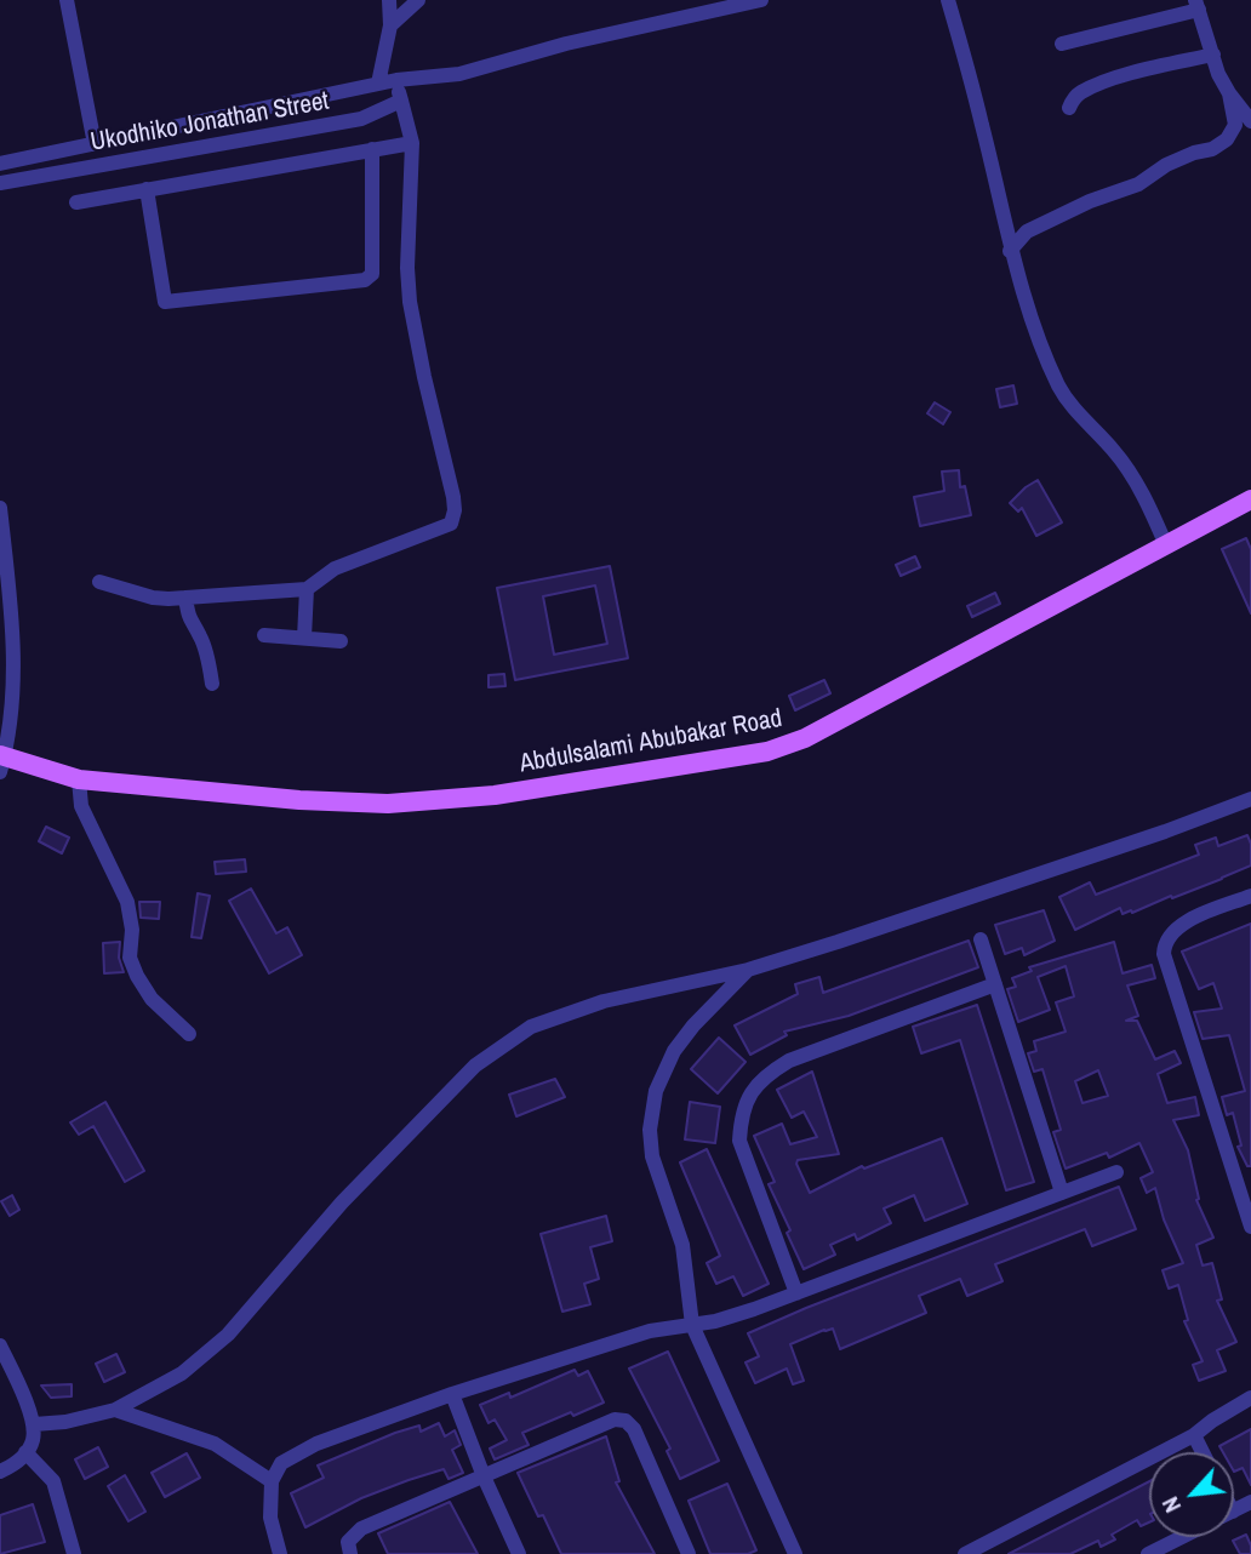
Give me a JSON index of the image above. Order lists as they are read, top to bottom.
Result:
{
  "streets": {
    "main road": ["Abdulsalami Abubakar Road"],
    "street": ["Ukodhiko Jonathan Street"]
  },
  "north": "bottom left"
}
